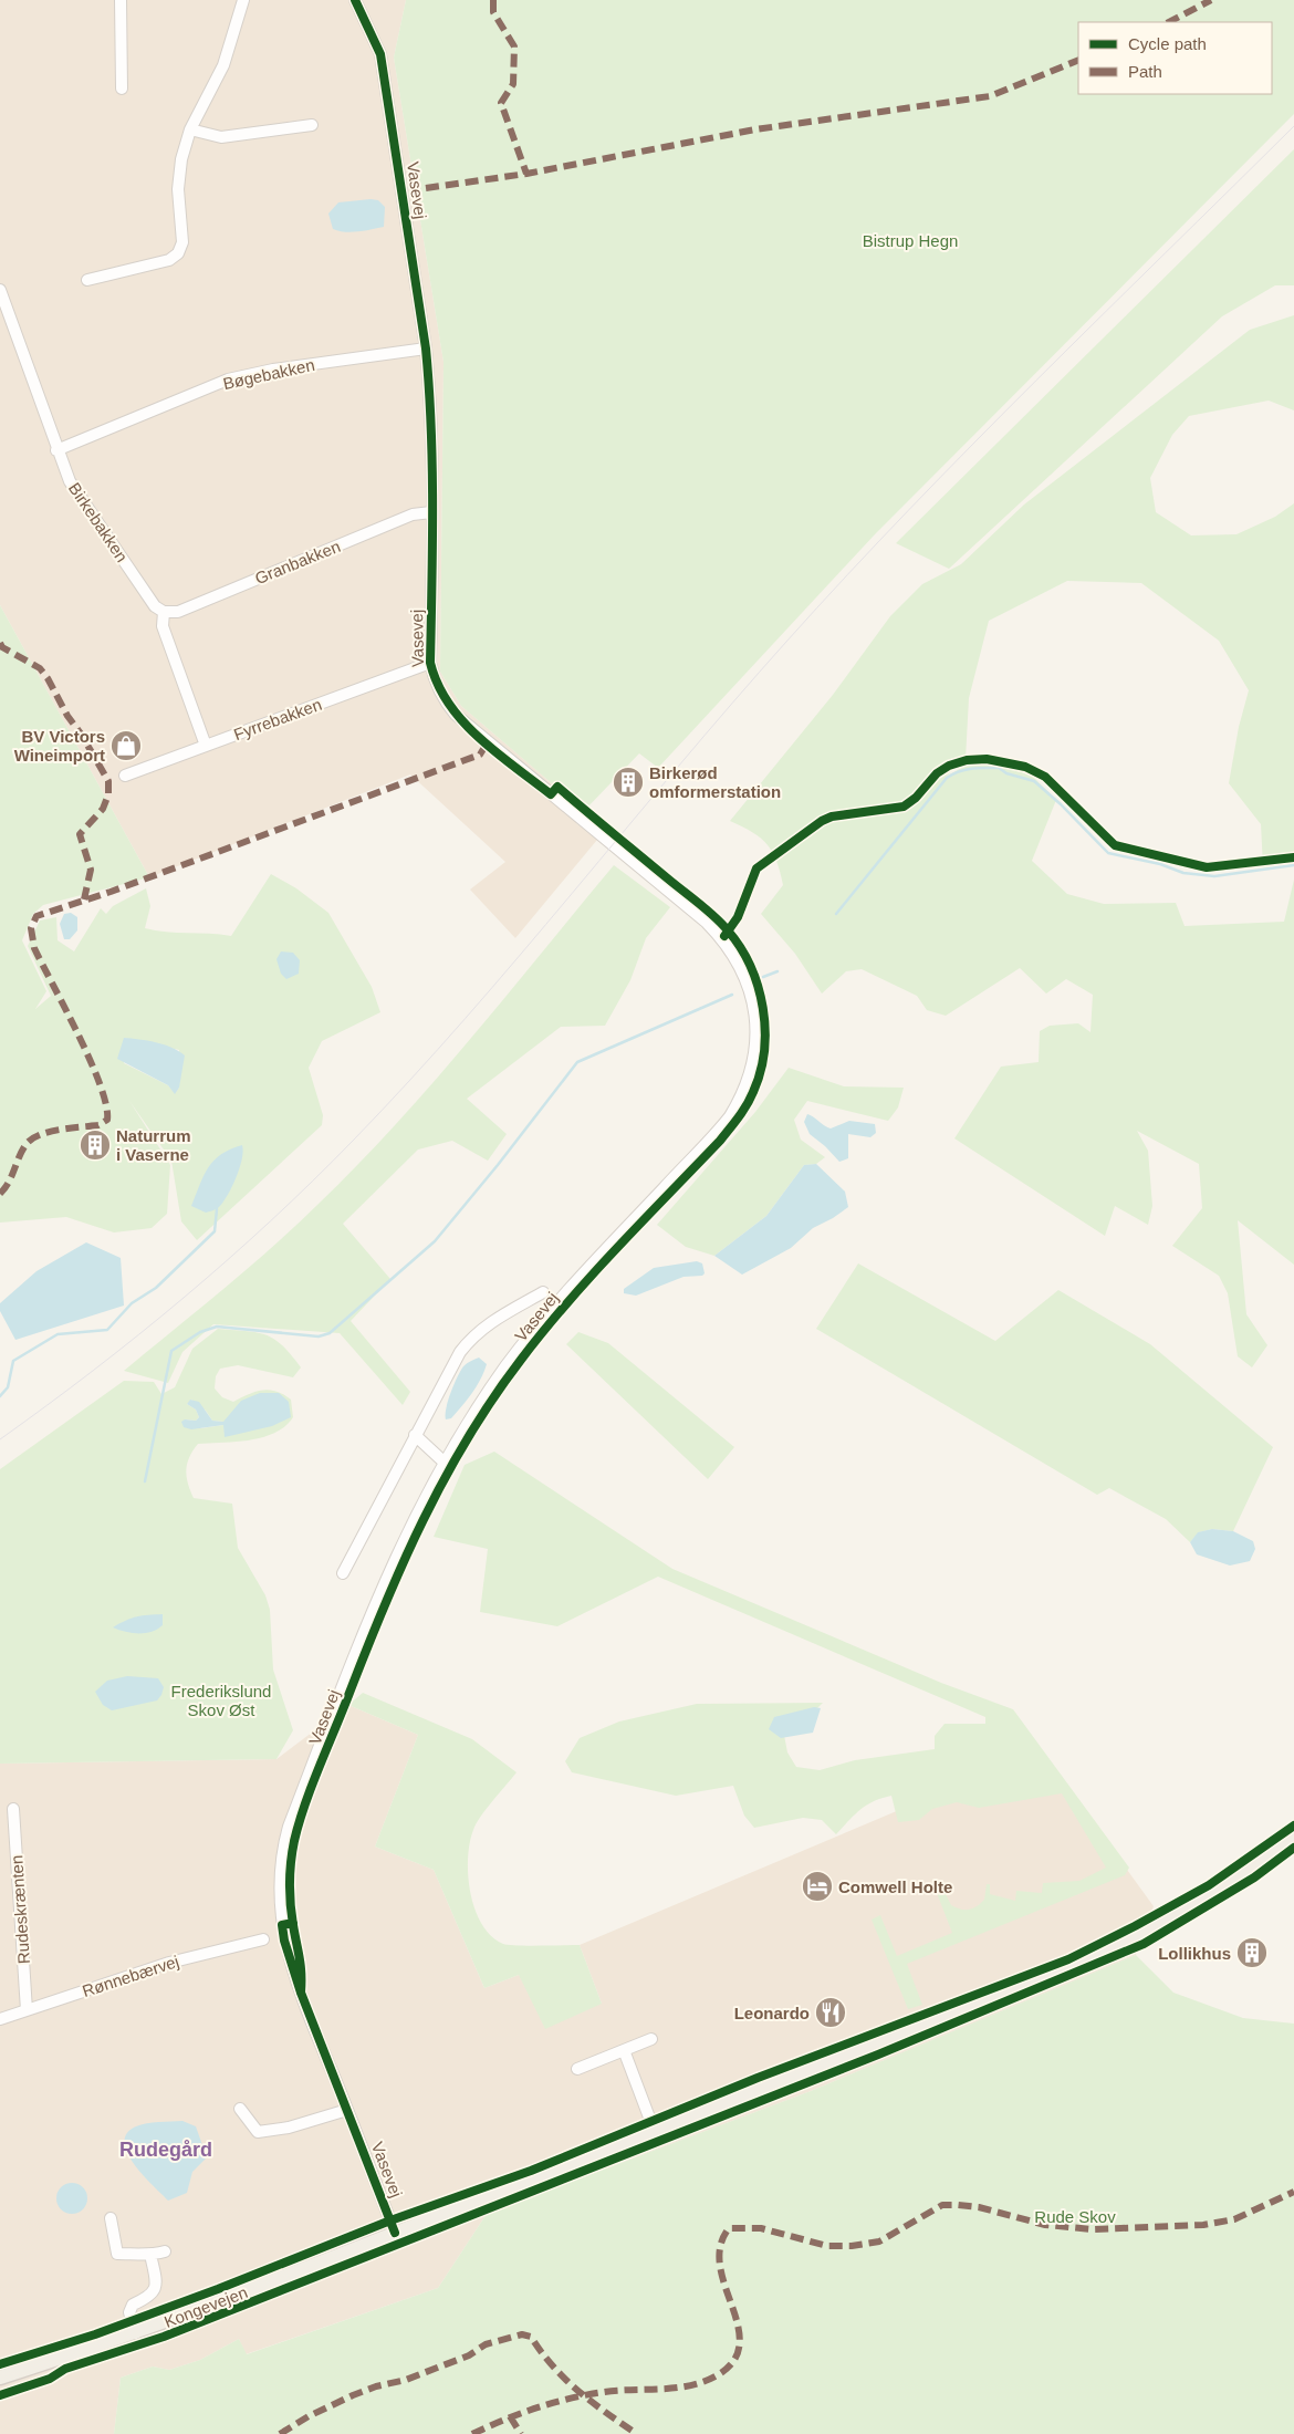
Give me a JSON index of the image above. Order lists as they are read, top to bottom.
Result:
{
  "streets": {
    "main road": ["Kongevejen"],
    "street": [
      "Vasevej",
      "Bøgebakken",
      "Birkebakken",
      "Granbakken",
      "Fyrrebakken",
      "Rudeskrænten",
      "Rønnebærvej"
    ]
  },
  "crossings": [
    ["Vasevej", "Bøgebakken"],
    ["Vasevej", "Granbakken"],
    ["Vasevej", "Fyrrebakken"],
    ["Vasevej", "Kongevejen"],
    ["Bøgebakken", "Birkebakken"],
    ["Birkebakken", "Granbakken"],
    ["Rudeskrænten", "Rønnebærvej"]
  ],
  "districts": ["Rudegård"],
  "parks": ["Bistrup Hegn", "Frederikslund Skov Øst", "Rude Skov"],
  "places": {
    "shop": ["BV Victors Wineimport"],
    "building": ["Birkerød omformerstation", "Naturrum i Vaserne", "Lollikhus"],
    "hotel": ["Comwell Holte"],
    "restaurant": ["Leonardo"]
  },
  "legend": ["Cycle path", "Path"]
}
